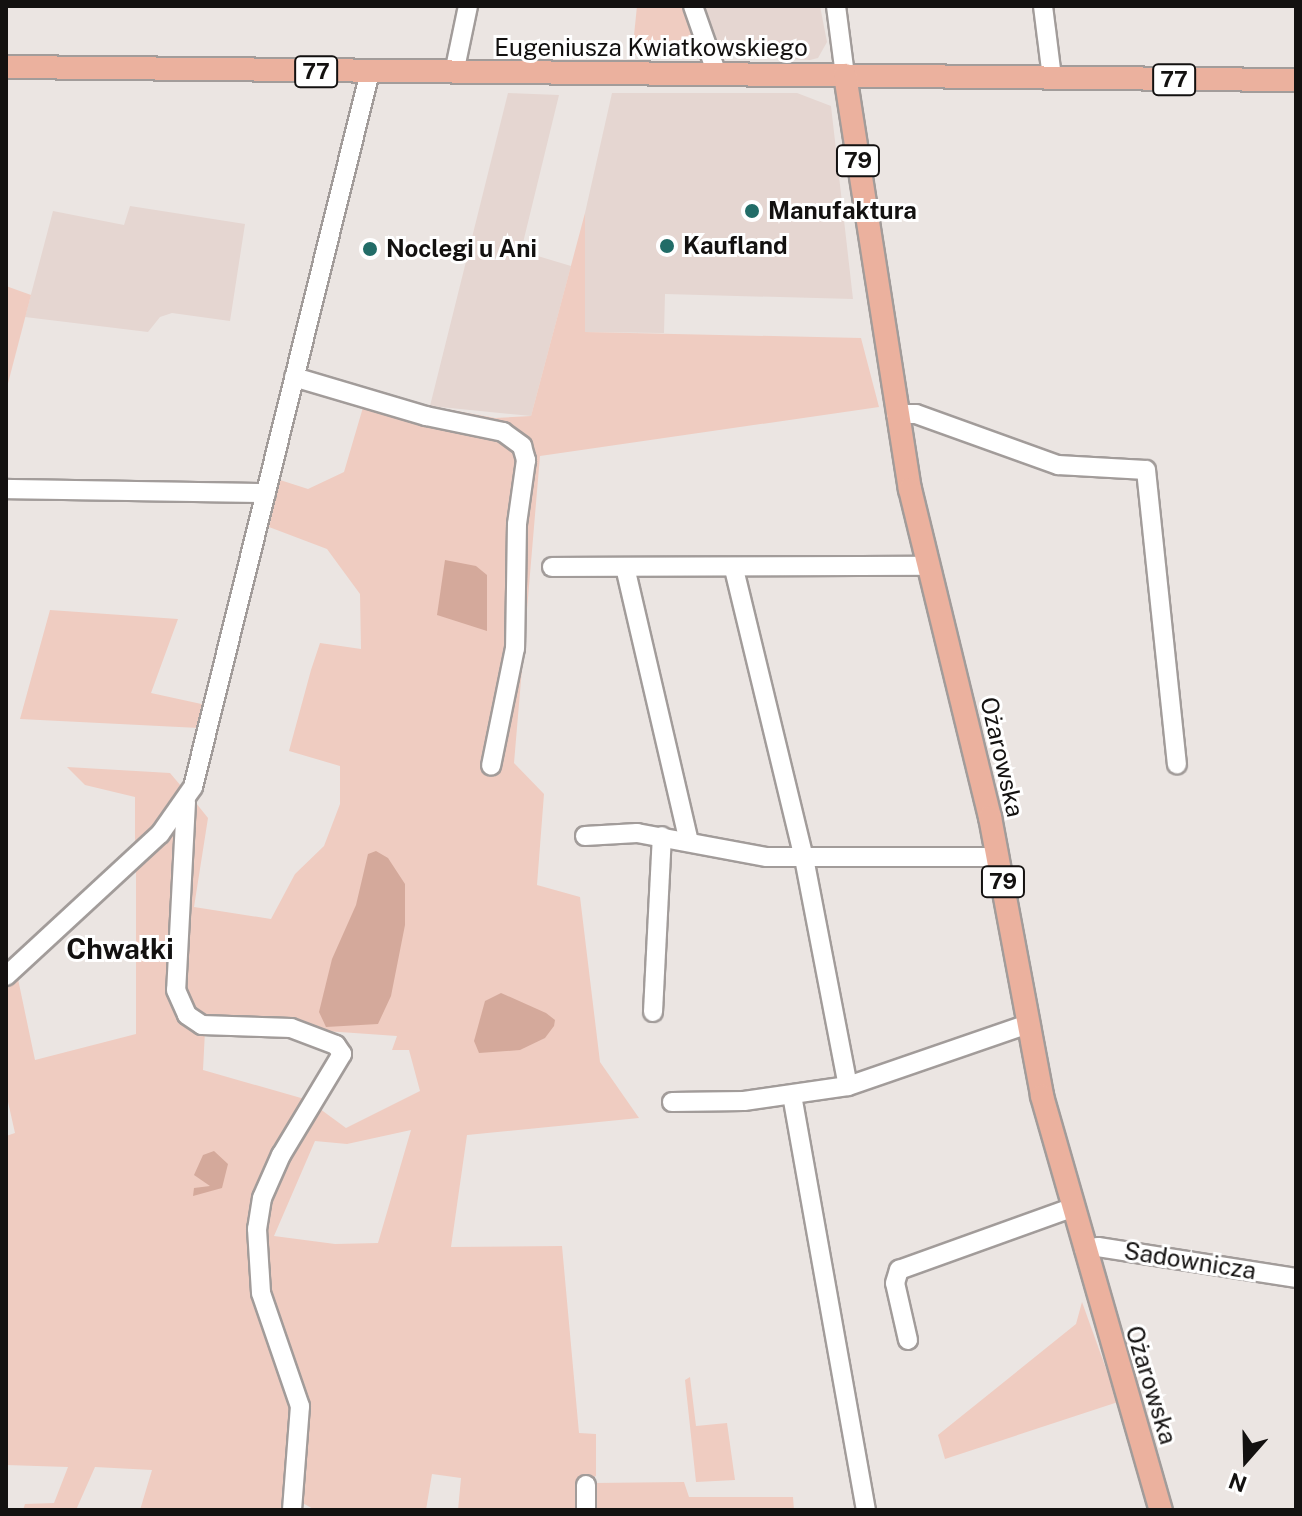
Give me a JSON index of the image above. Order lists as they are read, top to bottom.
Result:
{
  "streets": {
    "main road": [
      "Eugeniusza Kwiatkowskiego",
      "77",
      "79",
      "Ożarowska"
    ],
    "street": ["Sadownicza"]
  },
  "crossings": [
    ["Eugeniusza Kwiatkowskiego", "Ożarowska"],
    ["Ożarowska", "Sadownicza"]
  ],
  "districts": ["Chwałki"],
  "places": ["Manufaktura", "Kaufland", "Noclegi u Ani"],
  "north": "bottom"
}
